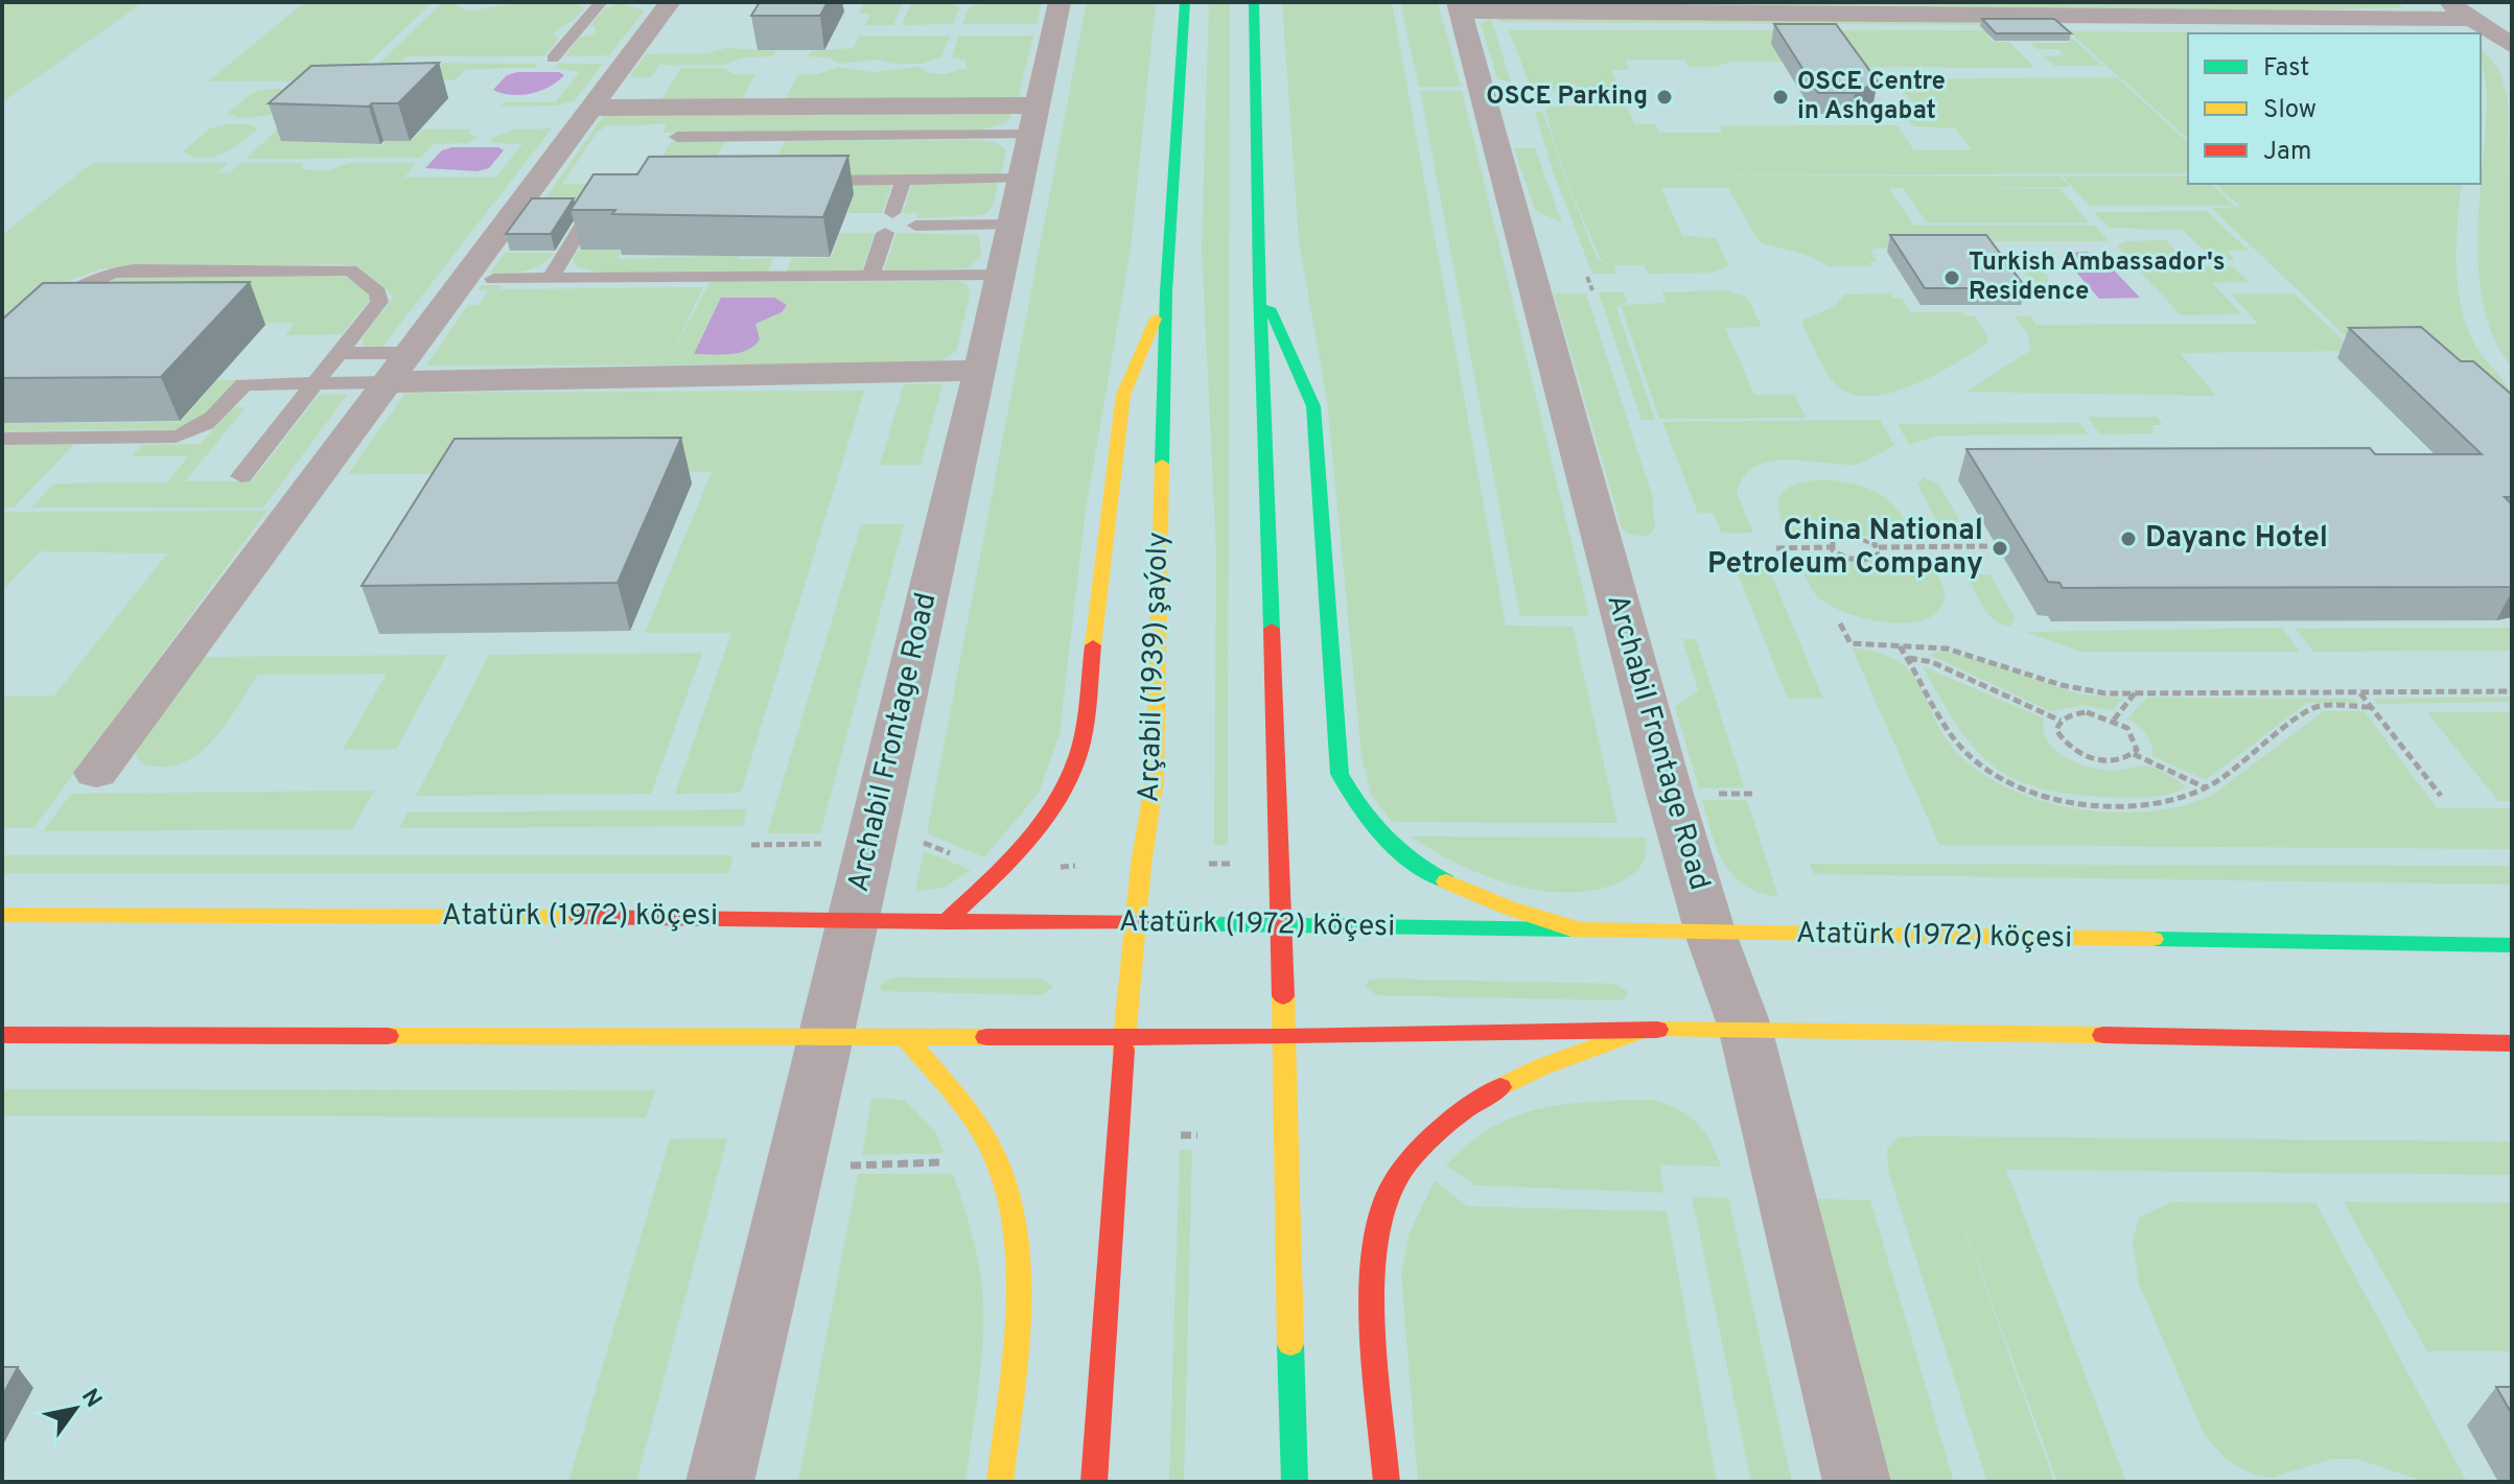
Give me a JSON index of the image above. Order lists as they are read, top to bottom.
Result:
{
  "streets": {
    "main road": ["Arçabil (1939) şaýoly", "Atatürk (1972) köçesi"],
    "street": ["Archabil Frontage Road"]
  },
  "crossings": [
    ["Arçabil (1939) şaýoly", "Atatürk (1972) köçesi"],
    ["Archabil Frontage Road", "Atatürk (1972) köçesi"]
  ],
  "places": [
    "OSCE Parking",
    "OSCE Centre in Ashgabat",
    "Turkish Ambassador's Residence",
    "Dayanc Hotel",
    "China National Petroleum Company"
  ],
  "legend": ["Fast", "Slow", "Jam"],
  "north": "top right"
}
